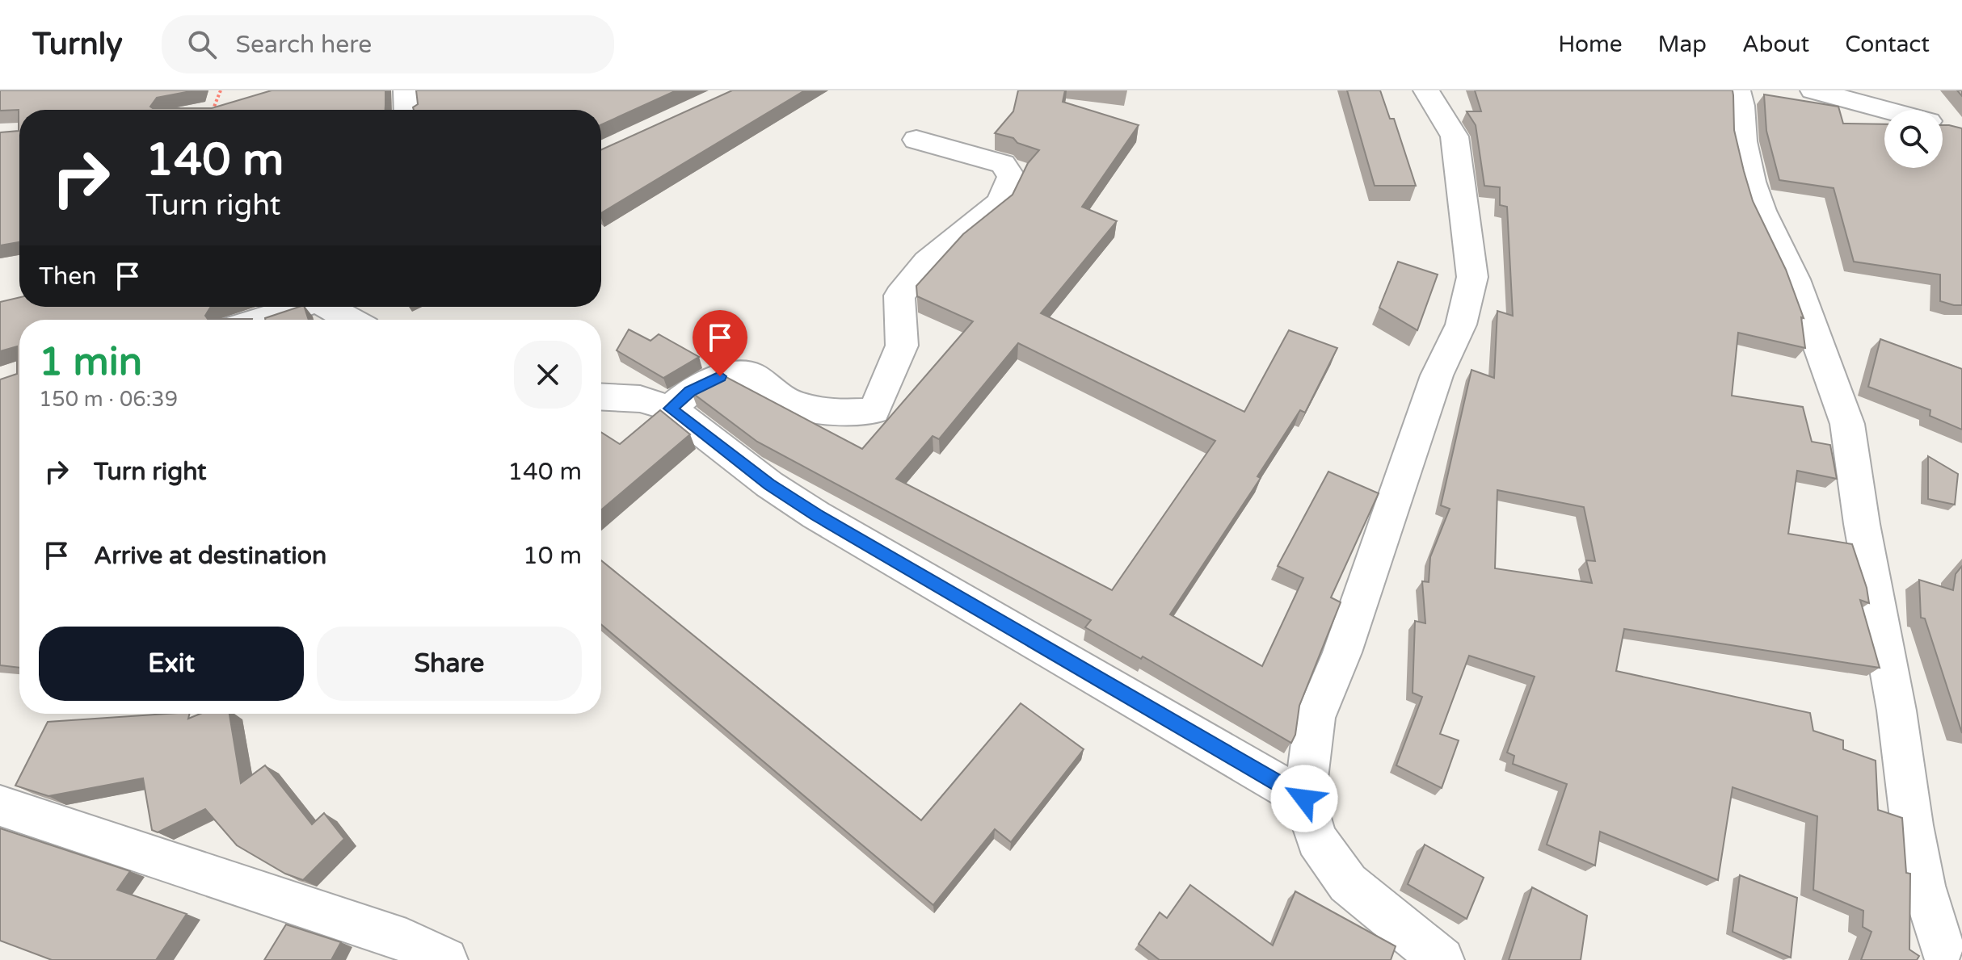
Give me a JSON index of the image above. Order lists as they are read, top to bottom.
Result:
{
  "page": {
    "header": "Turnly",
    "search": "Search here",
    "nav": [
      "Home",
      "Map",
      "About",
      "Contact"
    ],
    "turn": ["140 m", "Turn right"],
    "then": "Then",
    "heading": ["1 min", "150 m · 06:39"],
    "list": [
      {
        "name": "Turn right",
        "value": "140 m"
      },
      {
        "name": "Arrive at destination",
        "value": "10 m"
      }
    ],
    "buttons": ["Exit", "Share"]
  }
}
